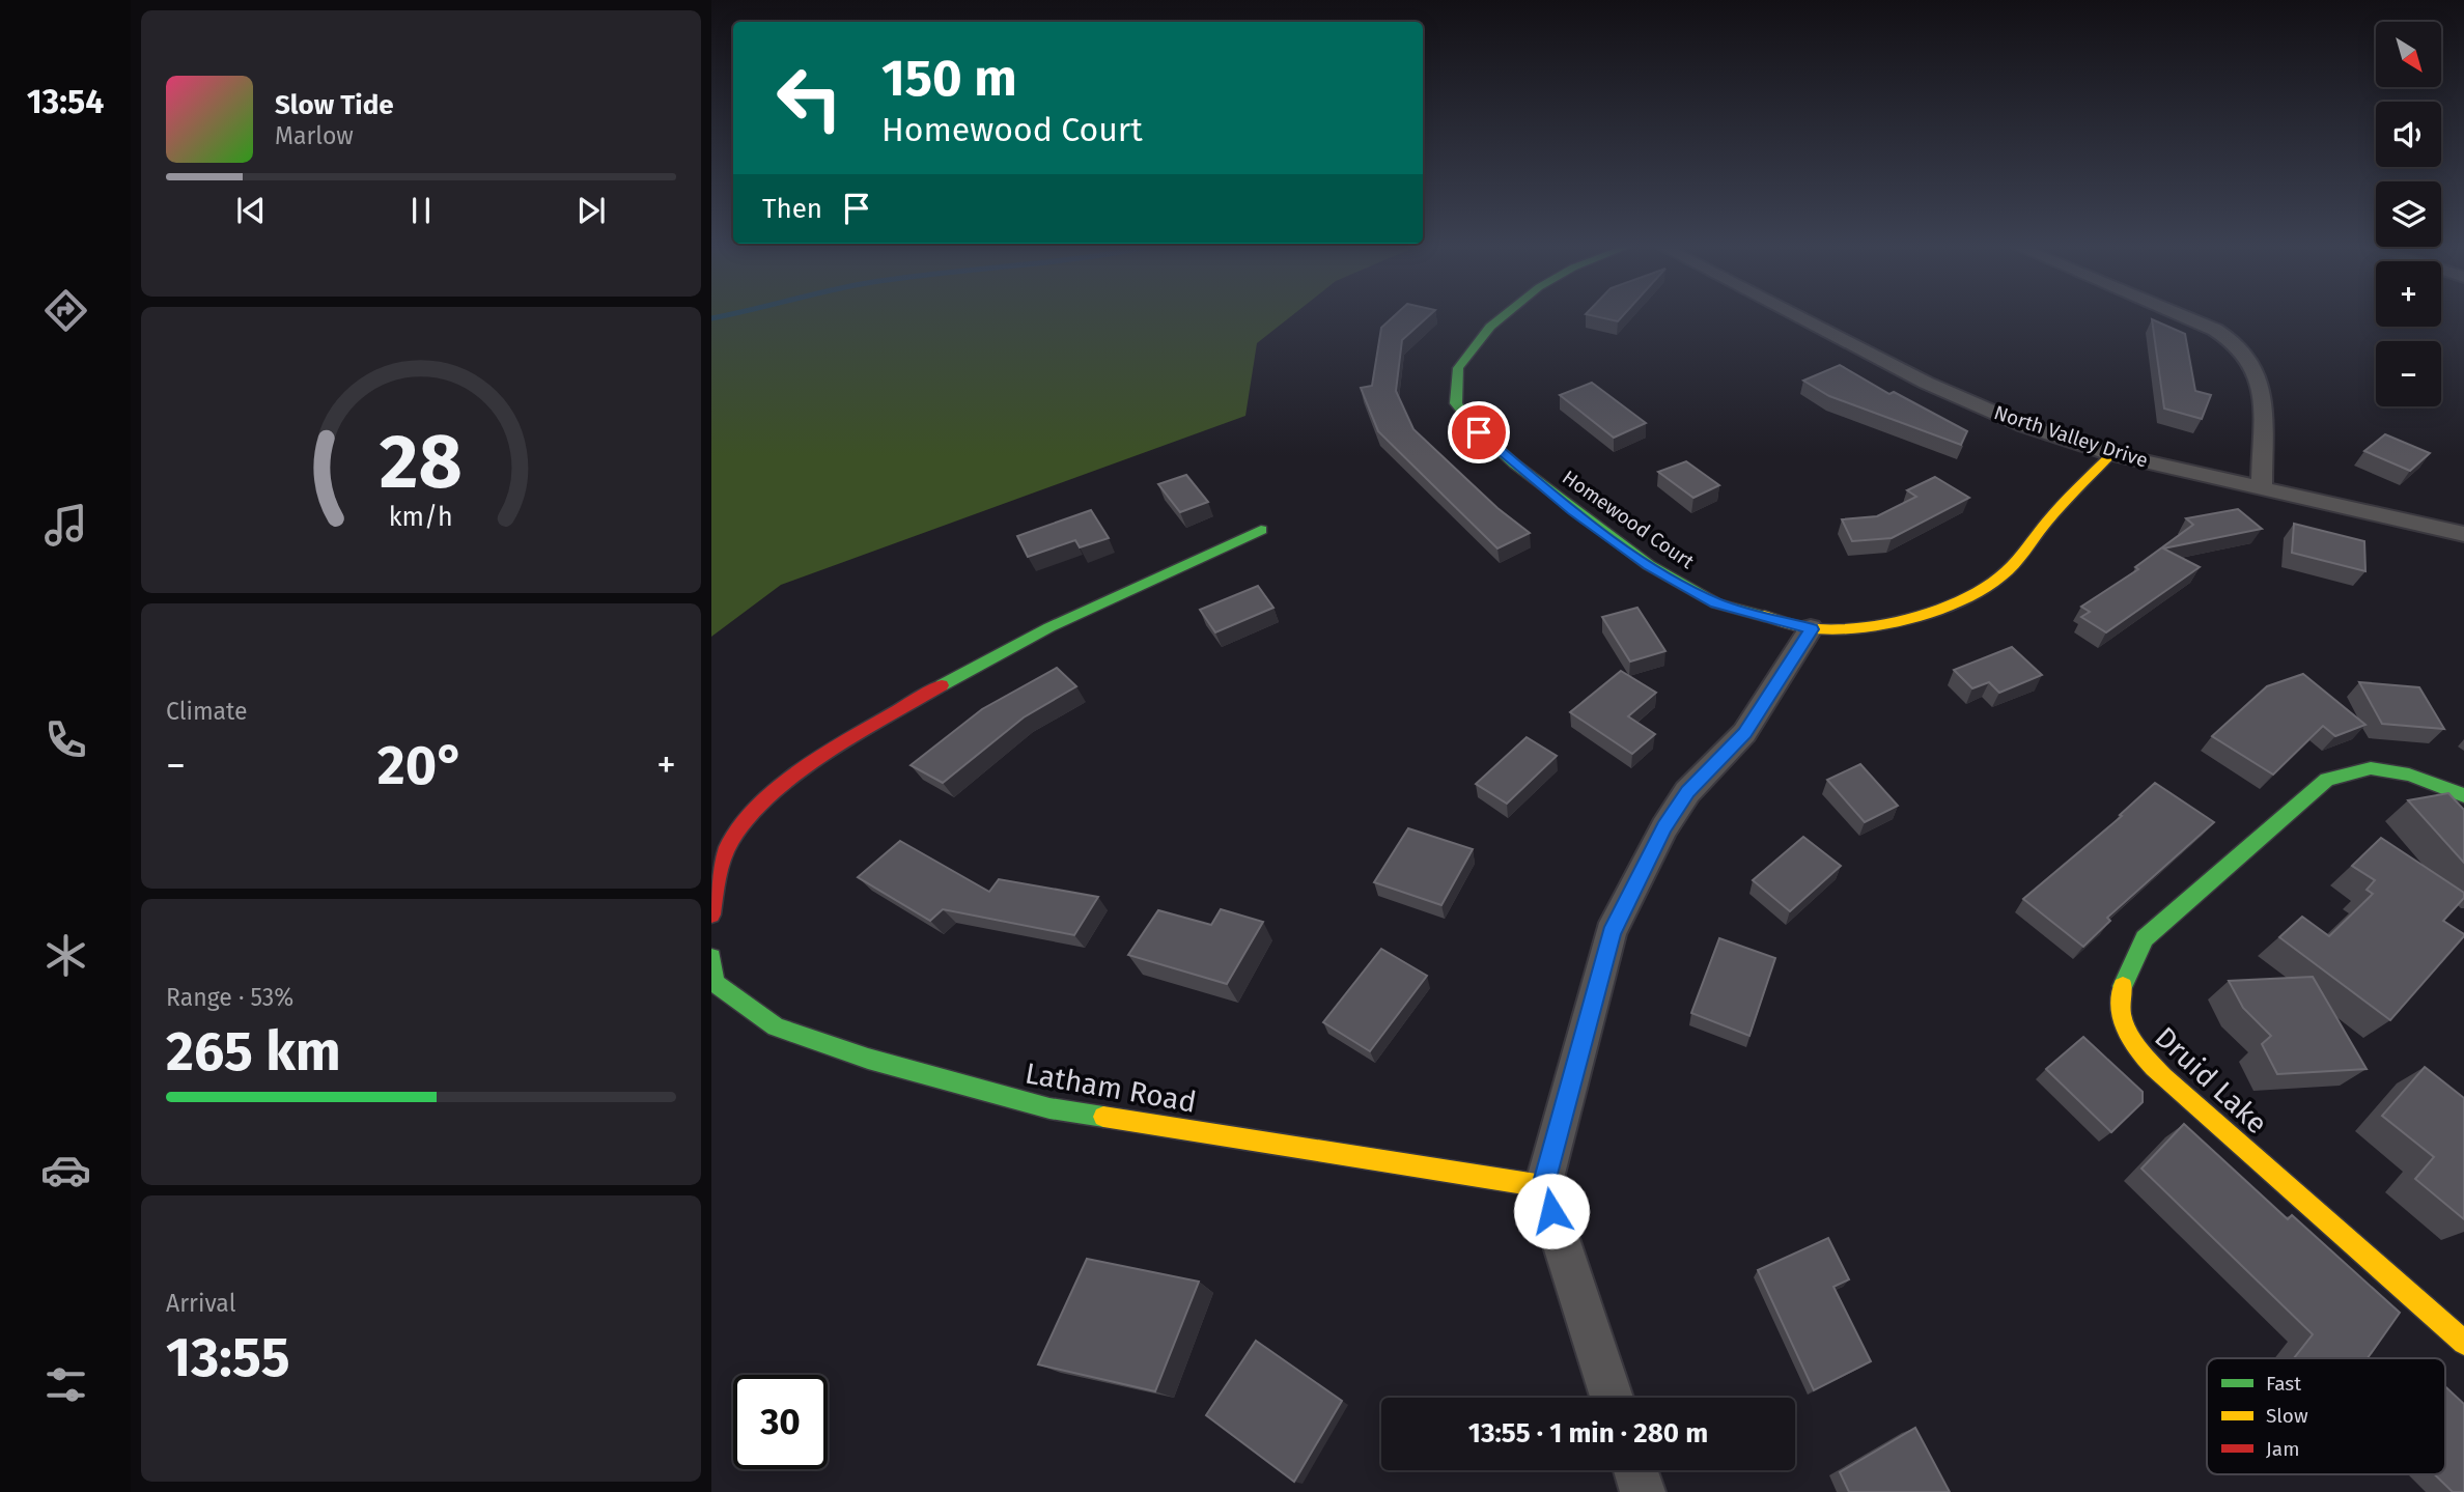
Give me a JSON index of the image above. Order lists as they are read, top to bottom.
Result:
{
  "streets": {
    "street": [
      "North Valley Drive",
      "Homewood Court",
      "Druid Lake",
      "Latham Road"
    ]
  },
  "crossings": [
    ["North Valley Drive", "Homewood Court"]
  ],
  "legend": ["Fast", "Slow", "Jam"],
  "north": "bottom right",
  "page": {
    "tabs": "13:54",
    "map_buttons": ["+", "−"],
    "turn": ["150 m", "Homewood Court"],
    "song": ["Slow Tide", "Marlow"],
    "then": "Then",
    "tile": [
      "Climate",
      ["Range · 53%", "265 km"],
      ["Arrival", "13:55"]
    ],
    "heat": ["−", "20°", "+"],
    "limit": "30",
    "trip": "13:55 · 1 min · 280 m",
    "gauge": ["28", "km/h"]
  }
}
